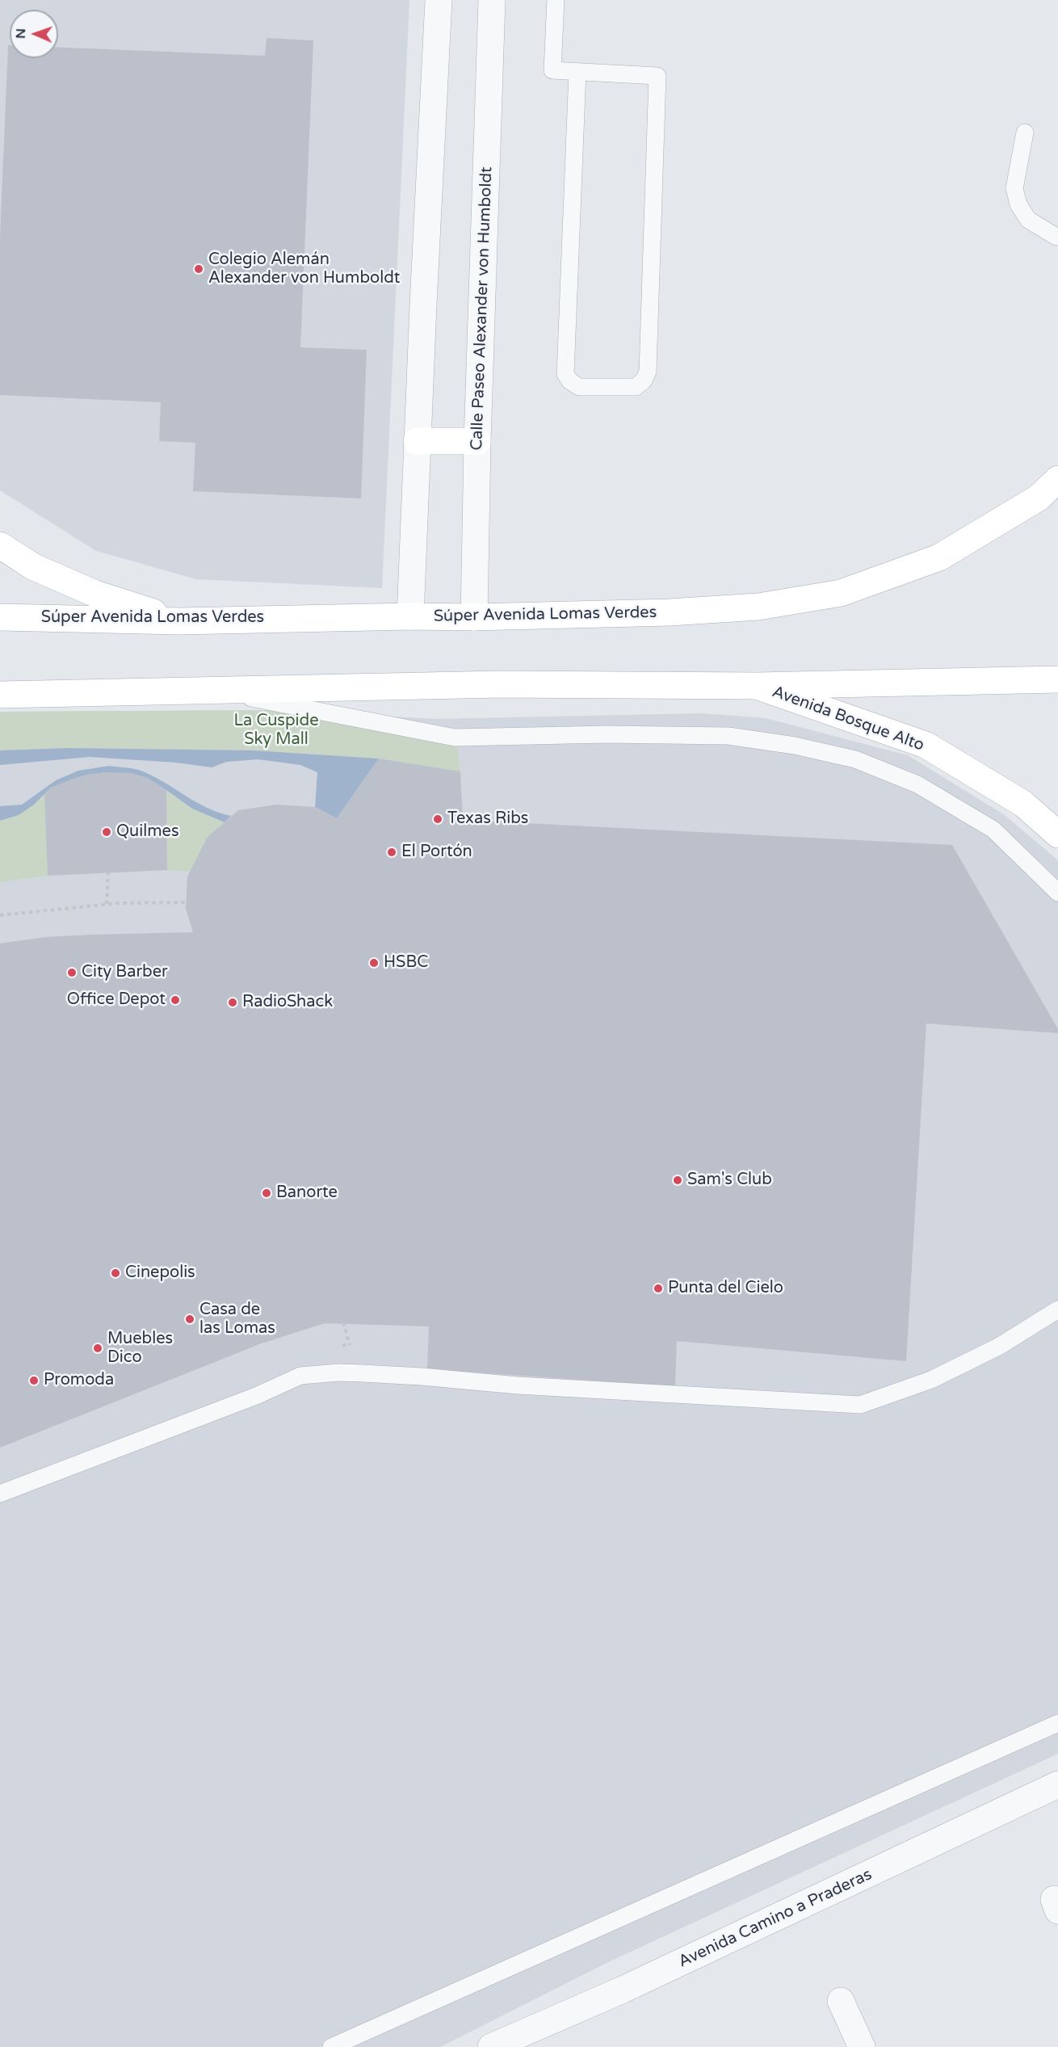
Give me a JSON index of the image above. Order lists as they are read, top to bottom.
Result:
{
  "streets": {
    "main road": ["Súper Avenida Lomas Verdes", "Avenida Bosque Alto"],
    "street": ["Calle Paseo Alexander von Humboldt", "Avenida Camino a Praderas"]
  },
  "crossings": [
    ["Calle Paseo Alexander von Humboldt", "Súper Avenida Lomas Verdes"]
  ],
  "parks": ["La Cuspide Sky Mall"],
  "places": [
    "Colegio Alemán Alexander von Humboldt",
    "Texas Ribs",
    "Quilmes",
    "El Portón",
    "HSBC",
    "City Barber",
    "Office Depot",
    "RadioShack",
    "Sam's Club",
    "Banorte",
    "Cinepolis",
    "Punta del Cielo",
    "Casa de las Lomas",
    "Muebles Dico",
    "Promoda"
  ],
  "north": "left"
}
